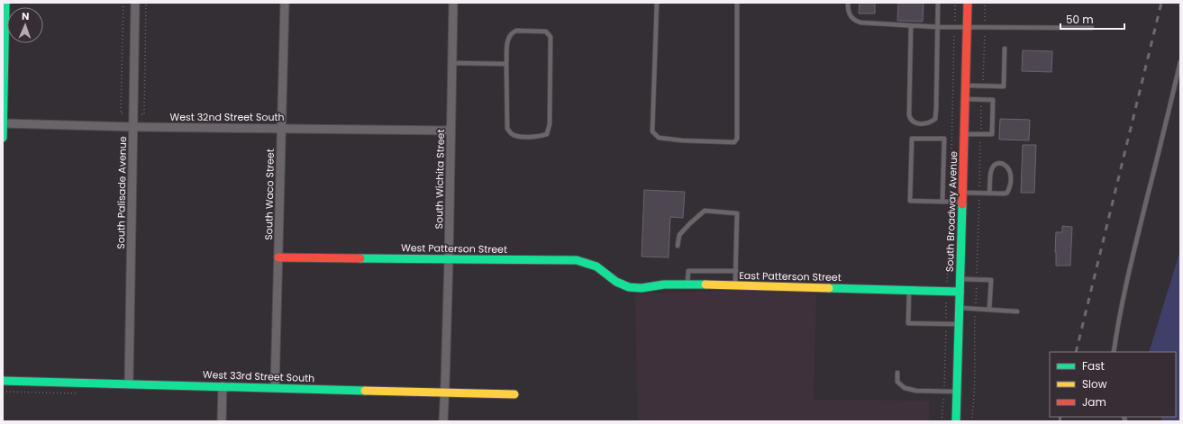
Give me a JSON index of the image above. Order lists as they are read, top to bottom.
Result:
{
  "streets": {
    "street": [
      "West 32nd Street South",
      "South Wichita Street",
      "South Palisade Avenue",
      "South Waco Street",
      "South Broadway Avenue",
      "West Patterson Street",
      "East Patterson Street",
      "West 33rd Street South"
    ]
  },
  "crossings": [
    ["West 32nd Street South", "South Wichita Street"],
    ["West 32nd Street South", "South Palisade Avenue"],
    ["West 32nd Street South", "South Waco Street"],
    ["South Wichita Street", "West Patterson Street"],
    ["South Wichita Street", "West 33rd Street South"],
    ["South Palisade Avenue", "West 33rd Street South"],
    ["South Waco Street", "West Patterson Street"],
    ["South Waco Street", "West 33rd Street South"],
    ["South Broadway Avenue", "East Patterson Street"],
    ["West Patterson Street", "East Patterson Street"]
  ],
  "legend": ["Fast", "Slow", "Jam"],
  "scale_bar": "50 m",
  "north": "top"
}
